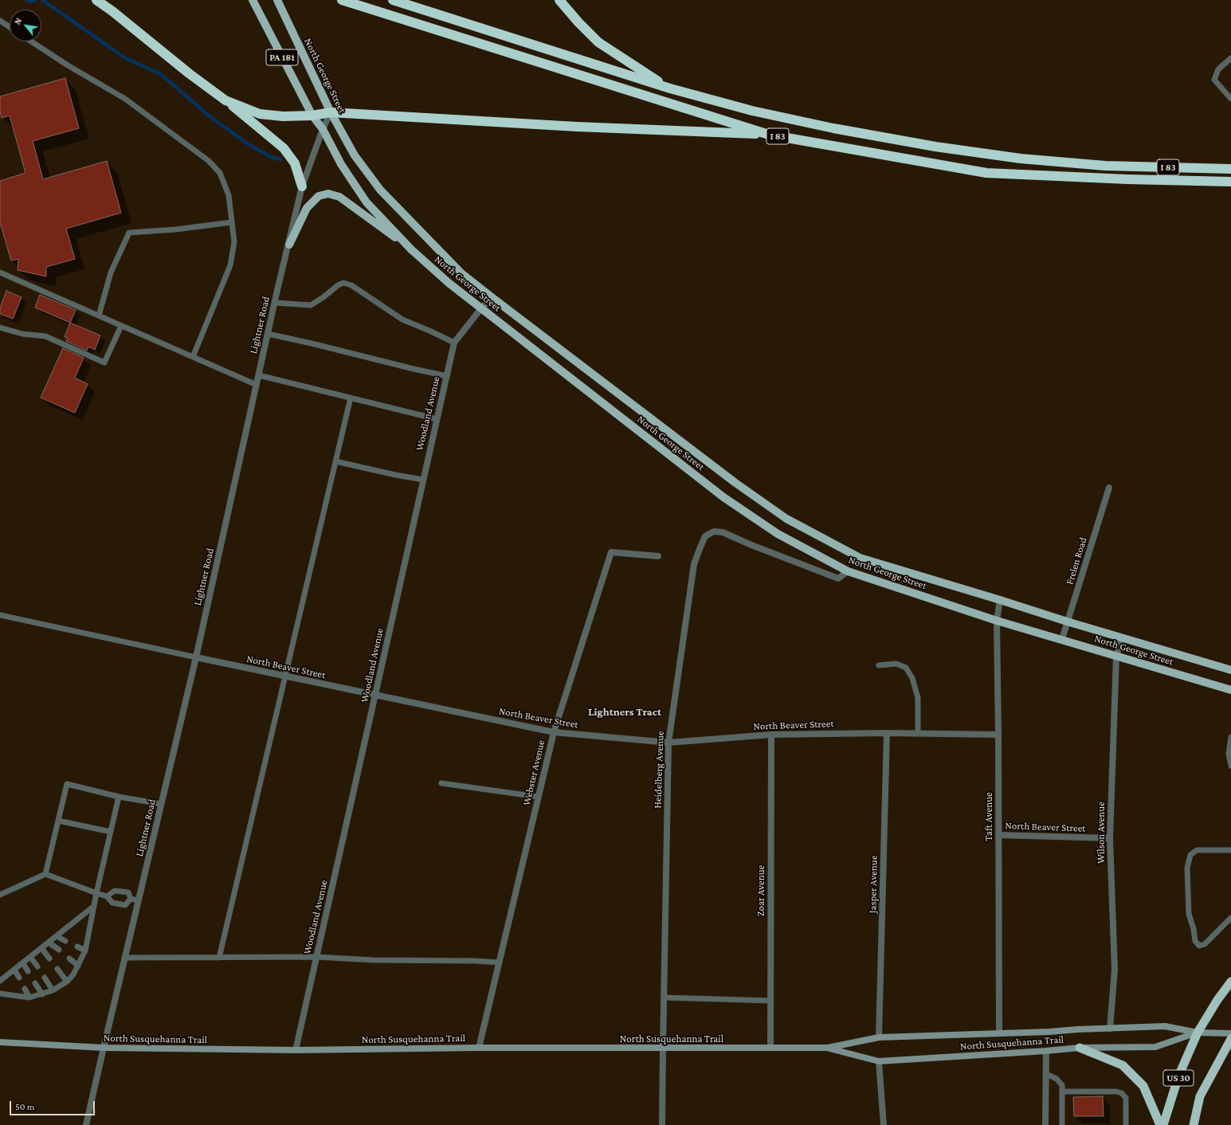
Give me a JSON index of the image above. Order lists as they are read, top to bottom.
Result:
{
  "streets": {
    "highway": ["I 83", "US 30"],
    "main road": ["PA 181", "North George Street", "North Susquehanna Trail"],
    "street": [
      "Lightner Road",
      "Woodland Avenue",
      "Frelen Road",
      "North Beaver Street",
      "Heidelberg Avenue",
      "Webster Avenue",
      "Taft Avenue",
      "Wilson Avenue",
      "Jasper Avenue",
      "Zoar Avenue"
    ]
  },
  "crossings": [
    ["North George Street", "Lightner Road"],
    ["North George Street", "Woodland Avenue"],
    ["North George Street", "Frelen Road"],
    ["North George Street", "Heidelberg Avenue"],
    ["North George Street", "Taft Avenue"],
    ["North George Street", "Wilson Avenue"],
    ["Lightner Road", "North Beaver Street"],
    ["Lightner Road", "North Susquehanna Trail"],
    ["Woodland Avenue", "North Beaver Street"],
    ["Woodland Avenue", "North Susquehanna Trail"],
    ["North Beaver Street", "Heidelberg Avenue"],
    ["North Beaver Street", "Webster Avenue"],
    ["North Beaver Street", "Taft Avenue"],
    ["North Beaver Street", "Wilson Avenue"],
    ["North Beaver Street", "Jasper Avenue"],
    ["North Beaver Street", "Zoar Avenue"],
    ["Heidelberg Avenue", "North Susquehanna Trail"],
    ["Webster Avenue", "North Susquehanna Trail"],
    ["Taft Avenue", "North Susquehanna Trail"],
    ["Wilson Avenue", "North Susquehanna Trail"],
    ["Jasper Avenue", "North Susquehanna Trail"],
    ["Zoar Avenue", "North Susquehanna Trail"],
    ["North Susquehanna Trail", "US 30"]
  ],
  "districts": ["Lightners Tract"],
  "scale_bar": "50 m",
  "north": "top left"
}
